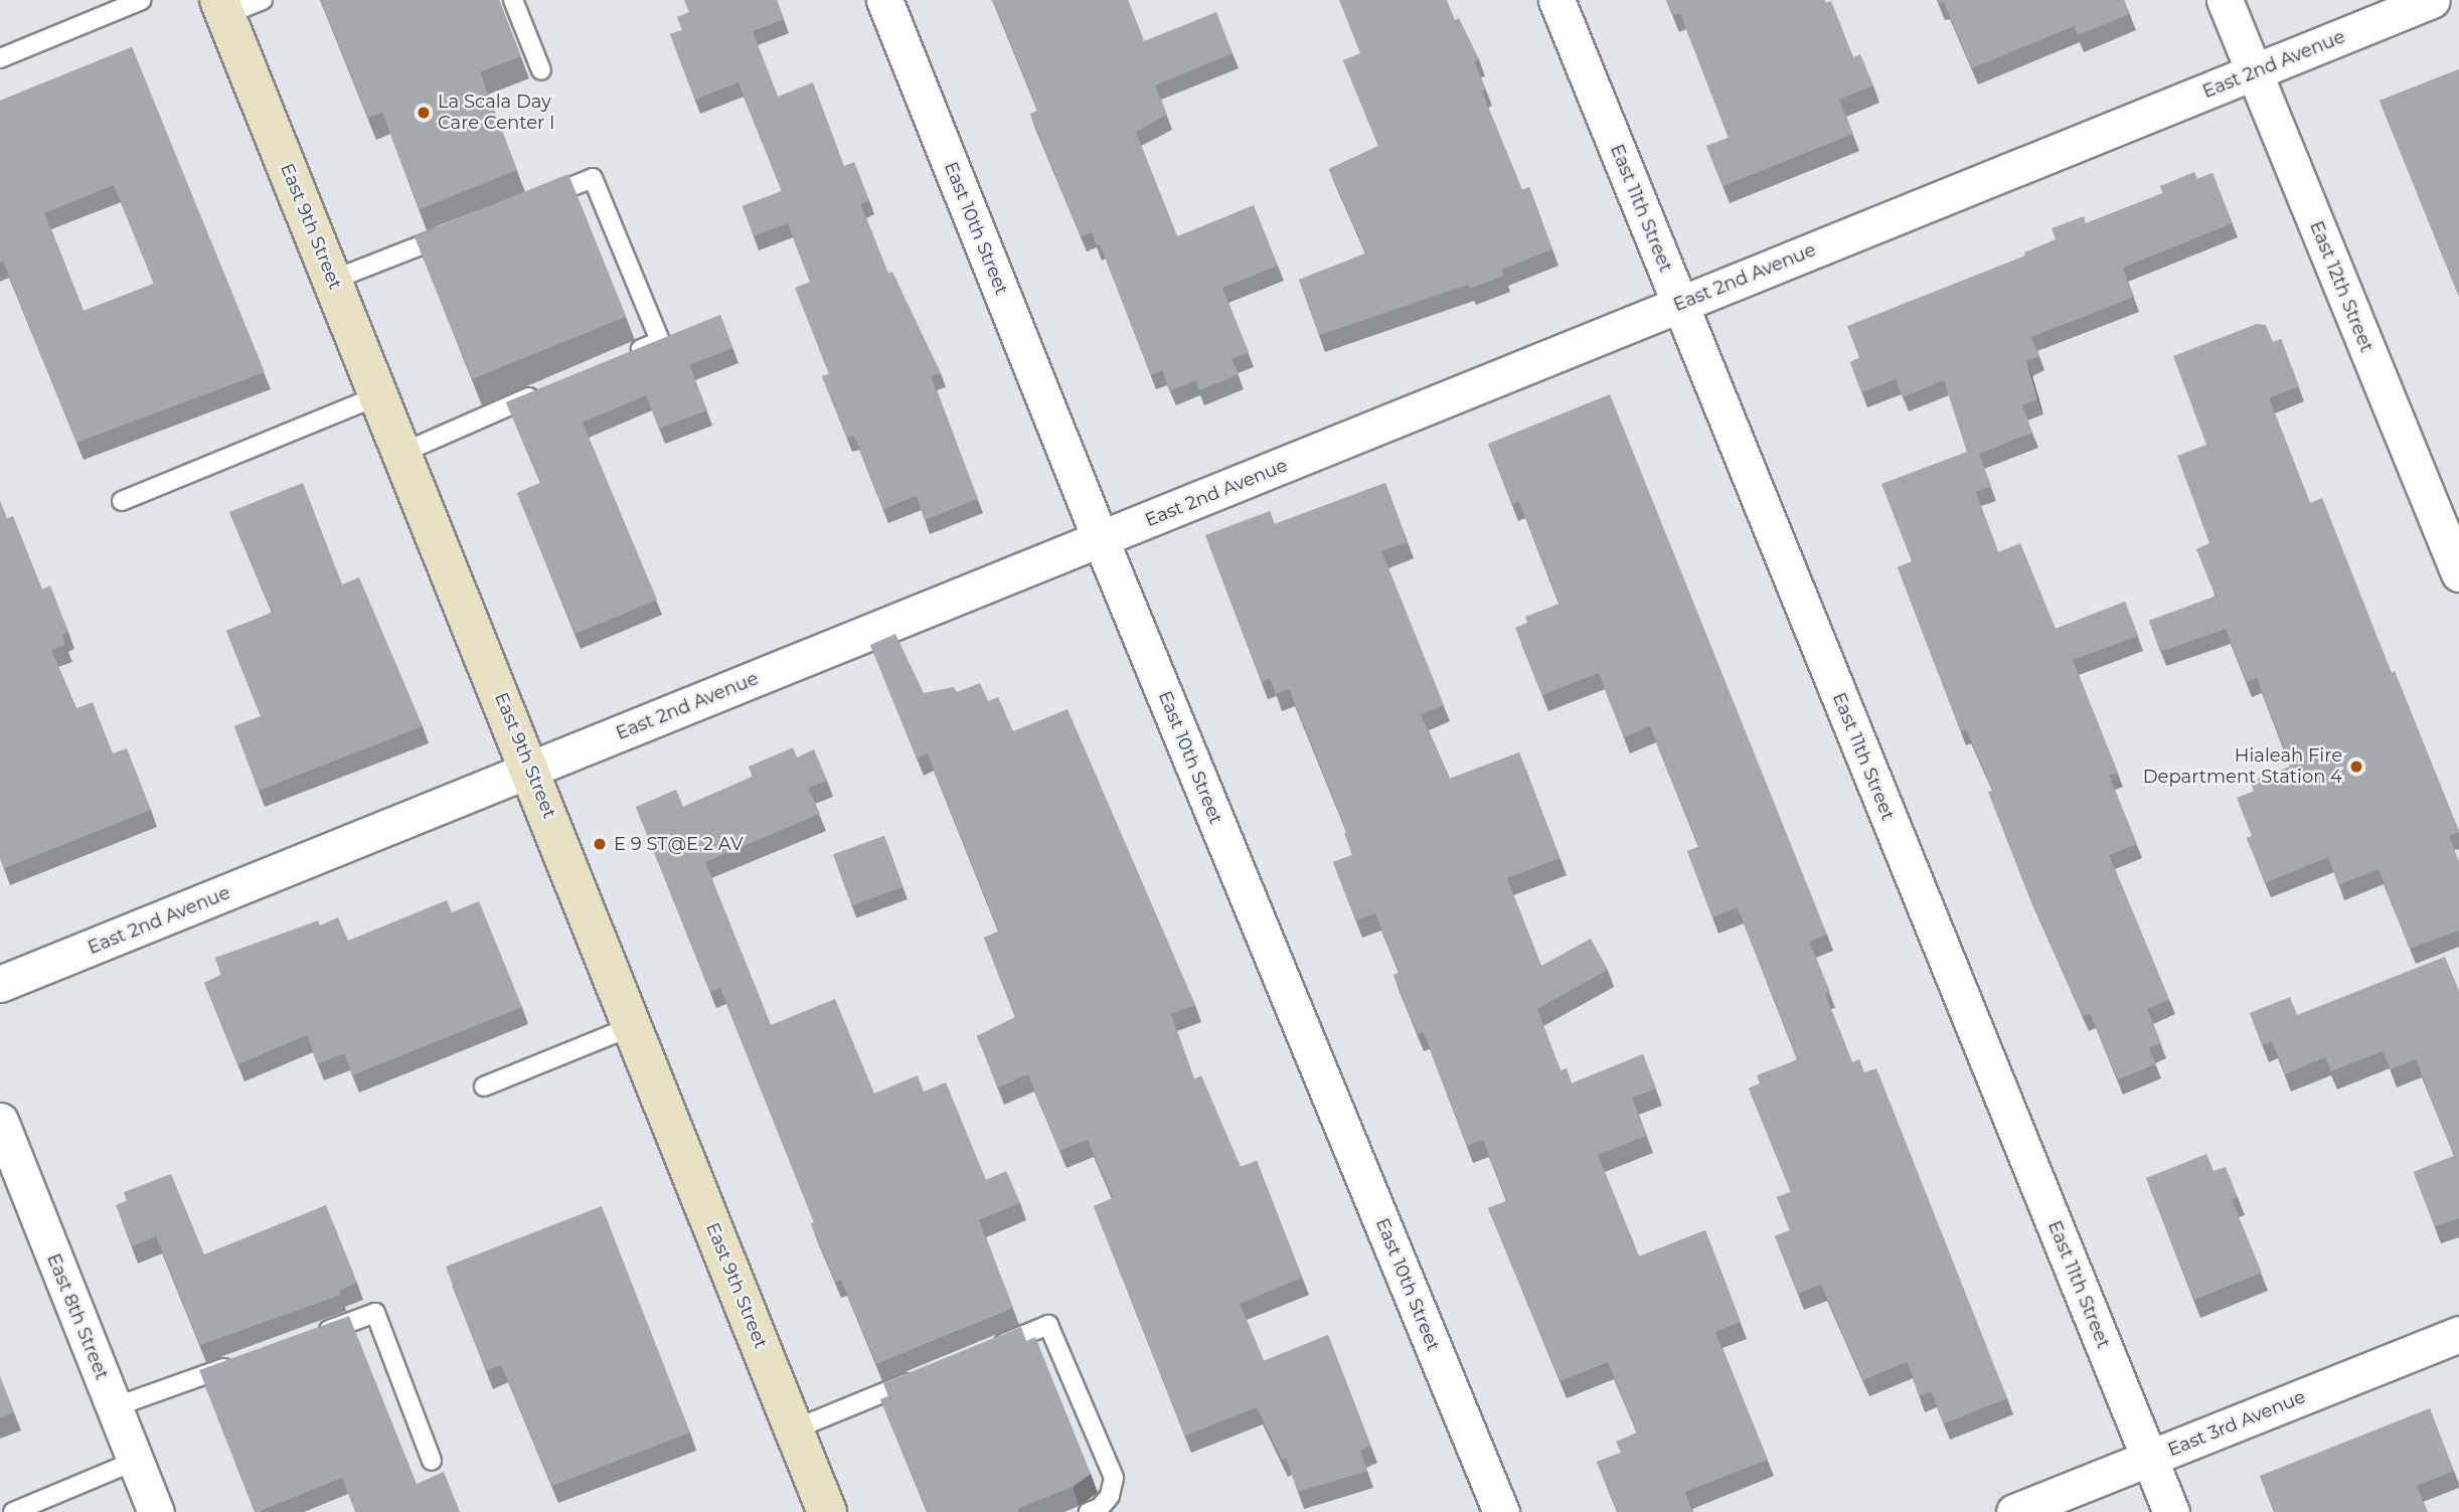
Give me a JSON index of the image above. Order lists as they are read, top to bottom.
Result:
{
  "streets": {
    "main road": ["East 9th Street"],
    "street": [
      "East 2nd Avenue",
      "East 11th Street",
      "East 10th Street",
      "East 12th Street",
      "East 8th Street",
      "East 3rd Avenue"
    ]
  },
  "crossings": [
    ["East 2nd Avenue", "East 11th Street"],
    ["East 2nd Avenue", "East 9th Street"],
    ["East 2nd Avenue", "East 10th Street"],
    ["East 2nd Avenue", "East 12th Street"],
    ["East 11th Street", "East 3rd Avenue"]
  ],
  "places": ["La Scala Day Care Center I", "Hialeah Fire Department Station 4", "E 9 ST@E 2 AV"]
}
